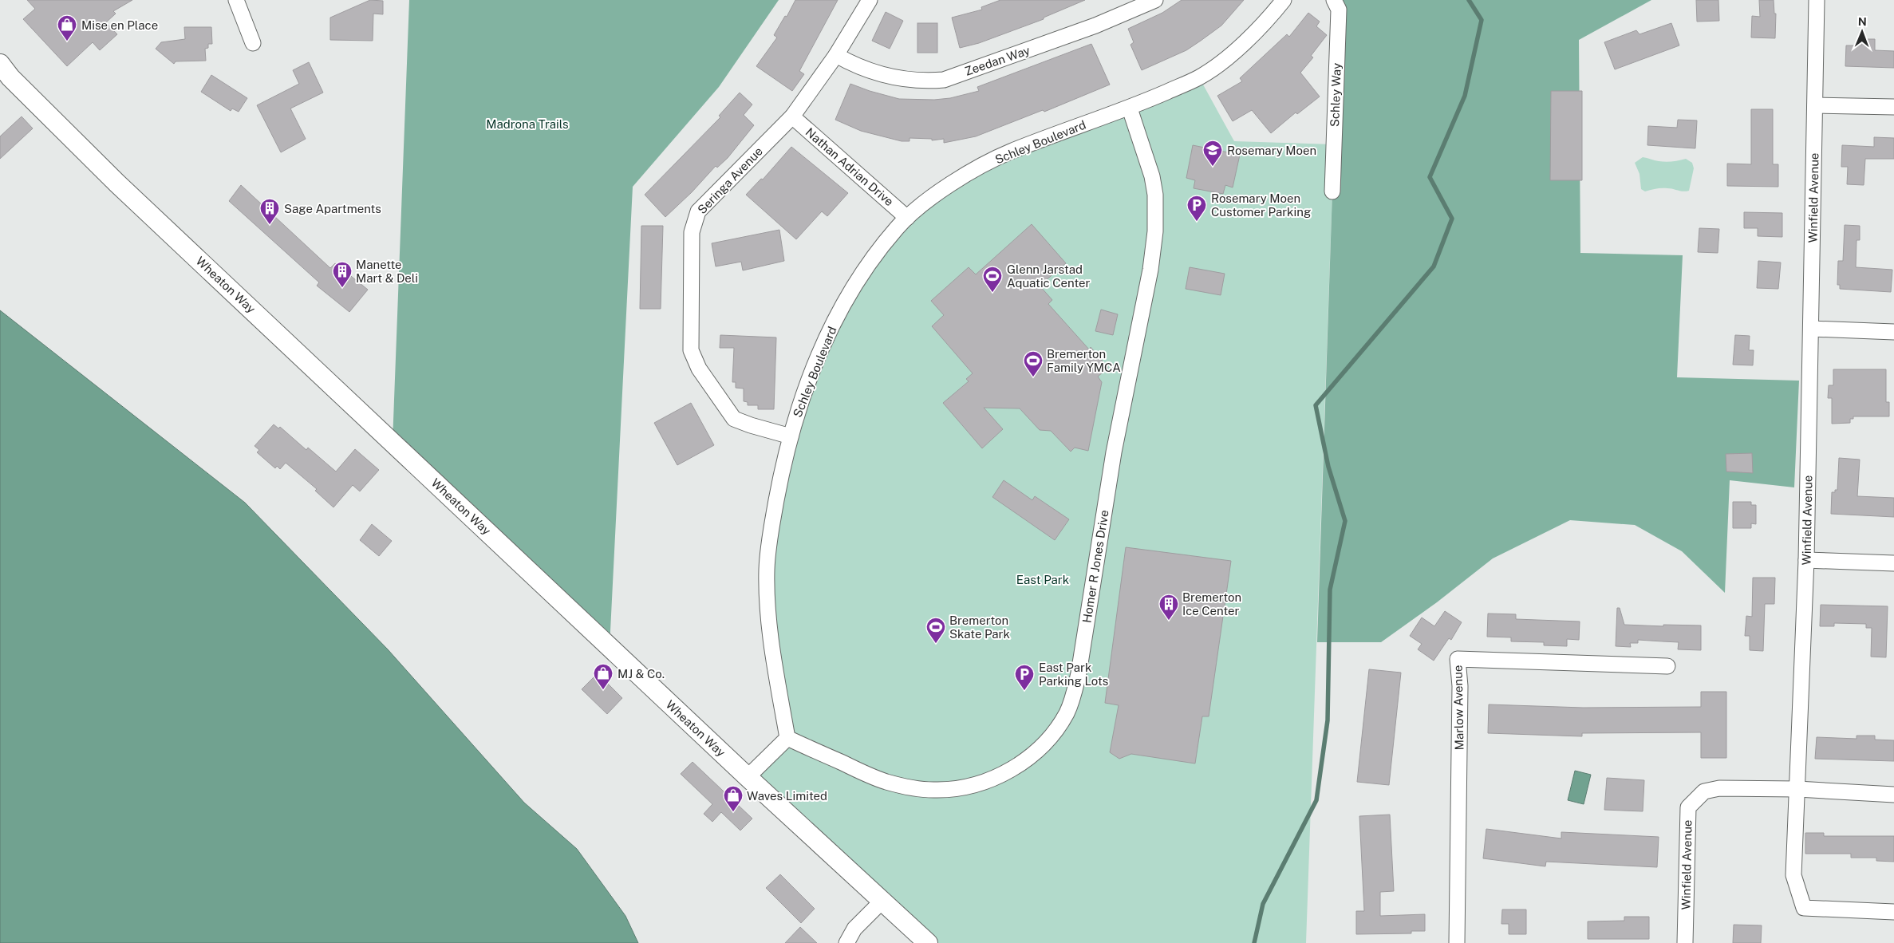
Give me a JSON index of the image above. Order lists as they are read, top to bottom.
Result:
{
  "streets": {
    "main road": ["Wheaton Way"],
    "street": [
      "Zeedan Way",
      "Schley Way",
      "Schley Boulevard",
      "Nathan Adrian Drive",
      "Seringa Avenue",
      "Winfield Avenue",
      "Homer R Jones Drive",
      "Marlow Avenue"
    ]
  },
  "crossings": [
    ["Zeedan Way", "Seringa Avenue"],
    ["Schley Boulevard", "Nathan Adrian Drive"],
    ["Schley Boulevard", "Seringa Avenue"],
    ["Schley Boulevard", "Homer R Jones Drive"],
    ["Nathan Adrian Drive", "Seringa Avenue"]
  ],
  "parks": ["Madrona Trails", "East Park"],
  "places": {
    "shop": ["Mise en Place", "MJ & Co.", "Waves Limited"],
    "school or university": ["Rosemary Moen"],
    "parking": ["Rosemary Moen Customer Parking", "East Park Parking Lots"],
    "building": ["Sage Apartments", "Manette Mart & Deli", "Bremerton Ice Center"],
    "sports": ["Glenn Jarstad Aquatic Center", "Bremerton Family YMCA", "Bremerton Skate Park"]
  },
  "north": "top"
}
